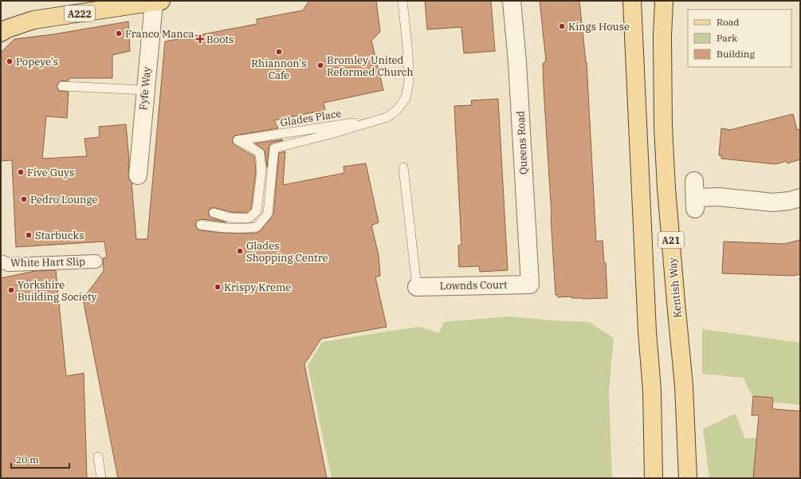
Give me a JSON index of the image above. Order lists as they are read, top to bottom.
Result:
{
  "streets": {
    "main road": ["A222", "A21", "Kentish Way"],
    "street": [
      "Fyfe Way",
      "Queens Road",
      "White Hart Slip",
      "Lownds Court"
    ],
    "lane": ["Glades Place"]
  },
  "crossings": [
    ["A222", "Fyfe Way"],
    ["Queens Road", "Lownds Court"]
  ],
  "places": {
    "other": [
      "Kings House",
      "Franco Manca",
      "Rhiannon's Cafe",
      "Popeye's",
      "Bromley United Reformed Church",
      "Five Guys",
      "Pedro Lounge",
      "Starbucks",
      "Glades Shopping Centre",
      "Krispy Kreme",
      "Yorkshire Building Society"
    ],
    "health": ["Boots"]
  },
  "legend": ["Road", "Park", "Building"],
  "scale_bar": "20 m"
}
